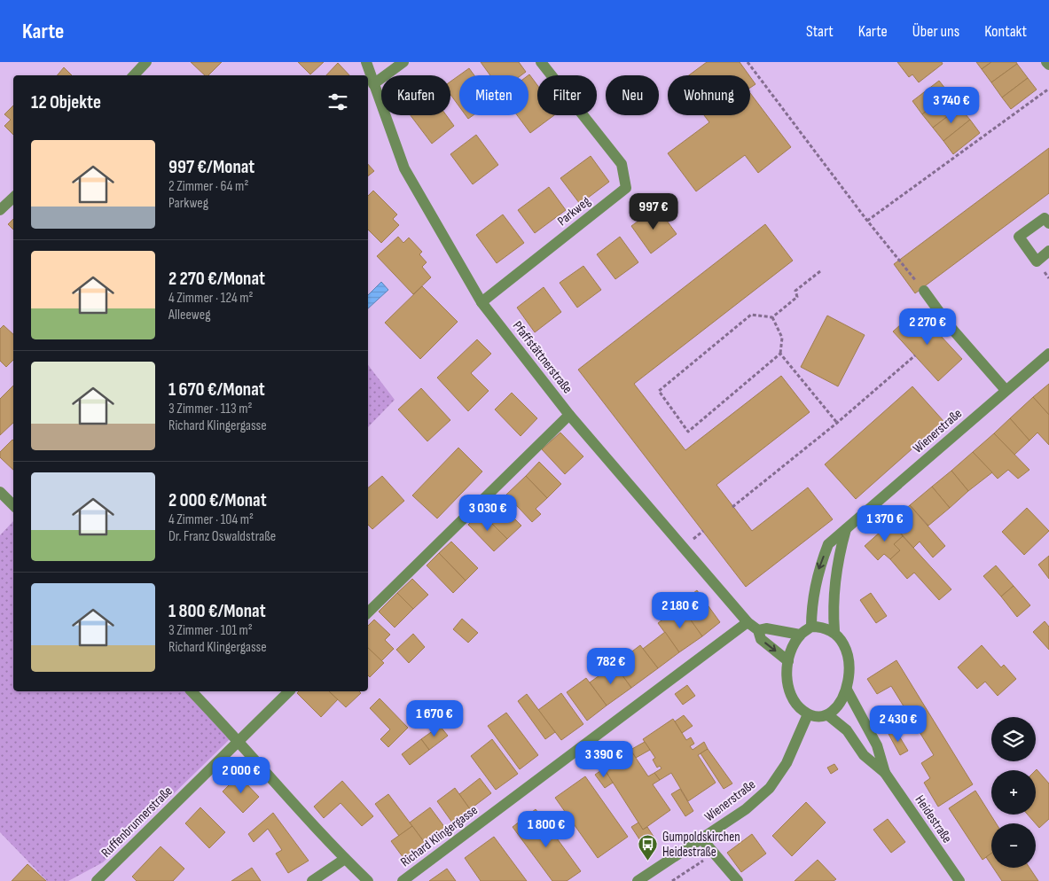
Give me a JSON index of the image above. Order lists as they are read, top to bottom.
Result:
{
  "streets": {
    "street": [
      "Parkweg",
      "Pfaffstättnerstraße",
      "Wienerstraße",
      "Heidestraße",
      "Ruffenbrunnerstraße",
      "Richard Klingergasse"
    ]
  },
  "crossings": [
    ["Parkweg", "Pfaffstättnerstraße"],
    ["Pfaffstättnerstraße", "Wienerstraße"],
    ["Pfaffstättnerstraße", "Heidestraße"],
    ["Pfaffstättnerstraße", "Richard Klingergasse"],
    ["Wienerstraße", "Heidestraße"]
  ],
  "places": {
    "bus stop": ["Gumpoldskirchen Heidestraße"]
  },
  "page": {
    "header": "Karte",
    "nav": [
      "Start",
      "Karte",
      "Über uns",
      "Kontakt"
    ],
    "chip": [
      "Kaufen",
      "Mieten",
      "Filter",
      "Neu",
      "Wohnung"
    ],
    "heading": "12 Objekte",
    "price": [
      "3 740 €",
      "997 €",
      "2 270 €",
      "3 030 €",
      "1 370 €",
      "2 180 €",
      "782 €",
      "1 670 €",
      "2 430 €",
      "3 390 €",
      "2 000 €",
      "1 800 €"
    ],
    "list": [
      {
        "name": "997 €/Monat",
        "note": "2 Zimmer · 64 m² · Parkweg"
      },
      {
        "name": "2 270 €/Monat",
        "note": "4 Zimmer · 124 m² · Alleeweg"
      },
      {
        "name": "1 670 €/Monat",
        "note": "3 Zimmer · 113 m² · Richard Klingergasse"
      },
      {
        "name": "2 000 €/Monat",
        "note": "4 Zimmer · 104 m² · Dr. Franz Oswaldstraße"
      },
      {
        "name": "1 800 €/Monat",
        "note": "3 Zimmer · 101 m² · Richard Klingergasse"
      }
    ],
    "map_buttons": ["+", "−"]
  }
}
